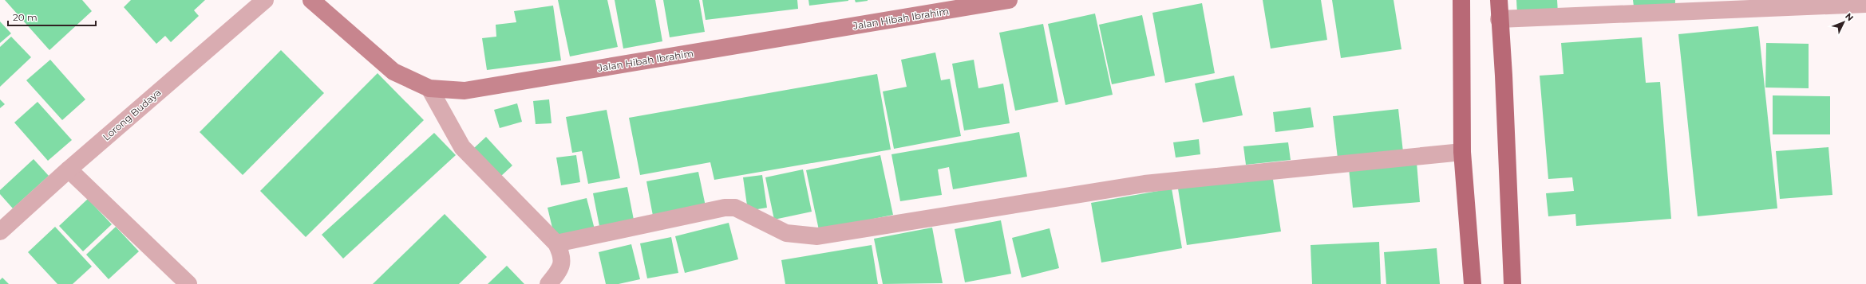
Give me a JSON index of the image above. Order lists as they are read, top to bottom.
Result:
{
  "streets": {
    "street": ["Jalan Hibah Ibrahim", "Lorong Budaya"]
  },
  "scale_bar": "20 m",
  "north": "top right"
}
